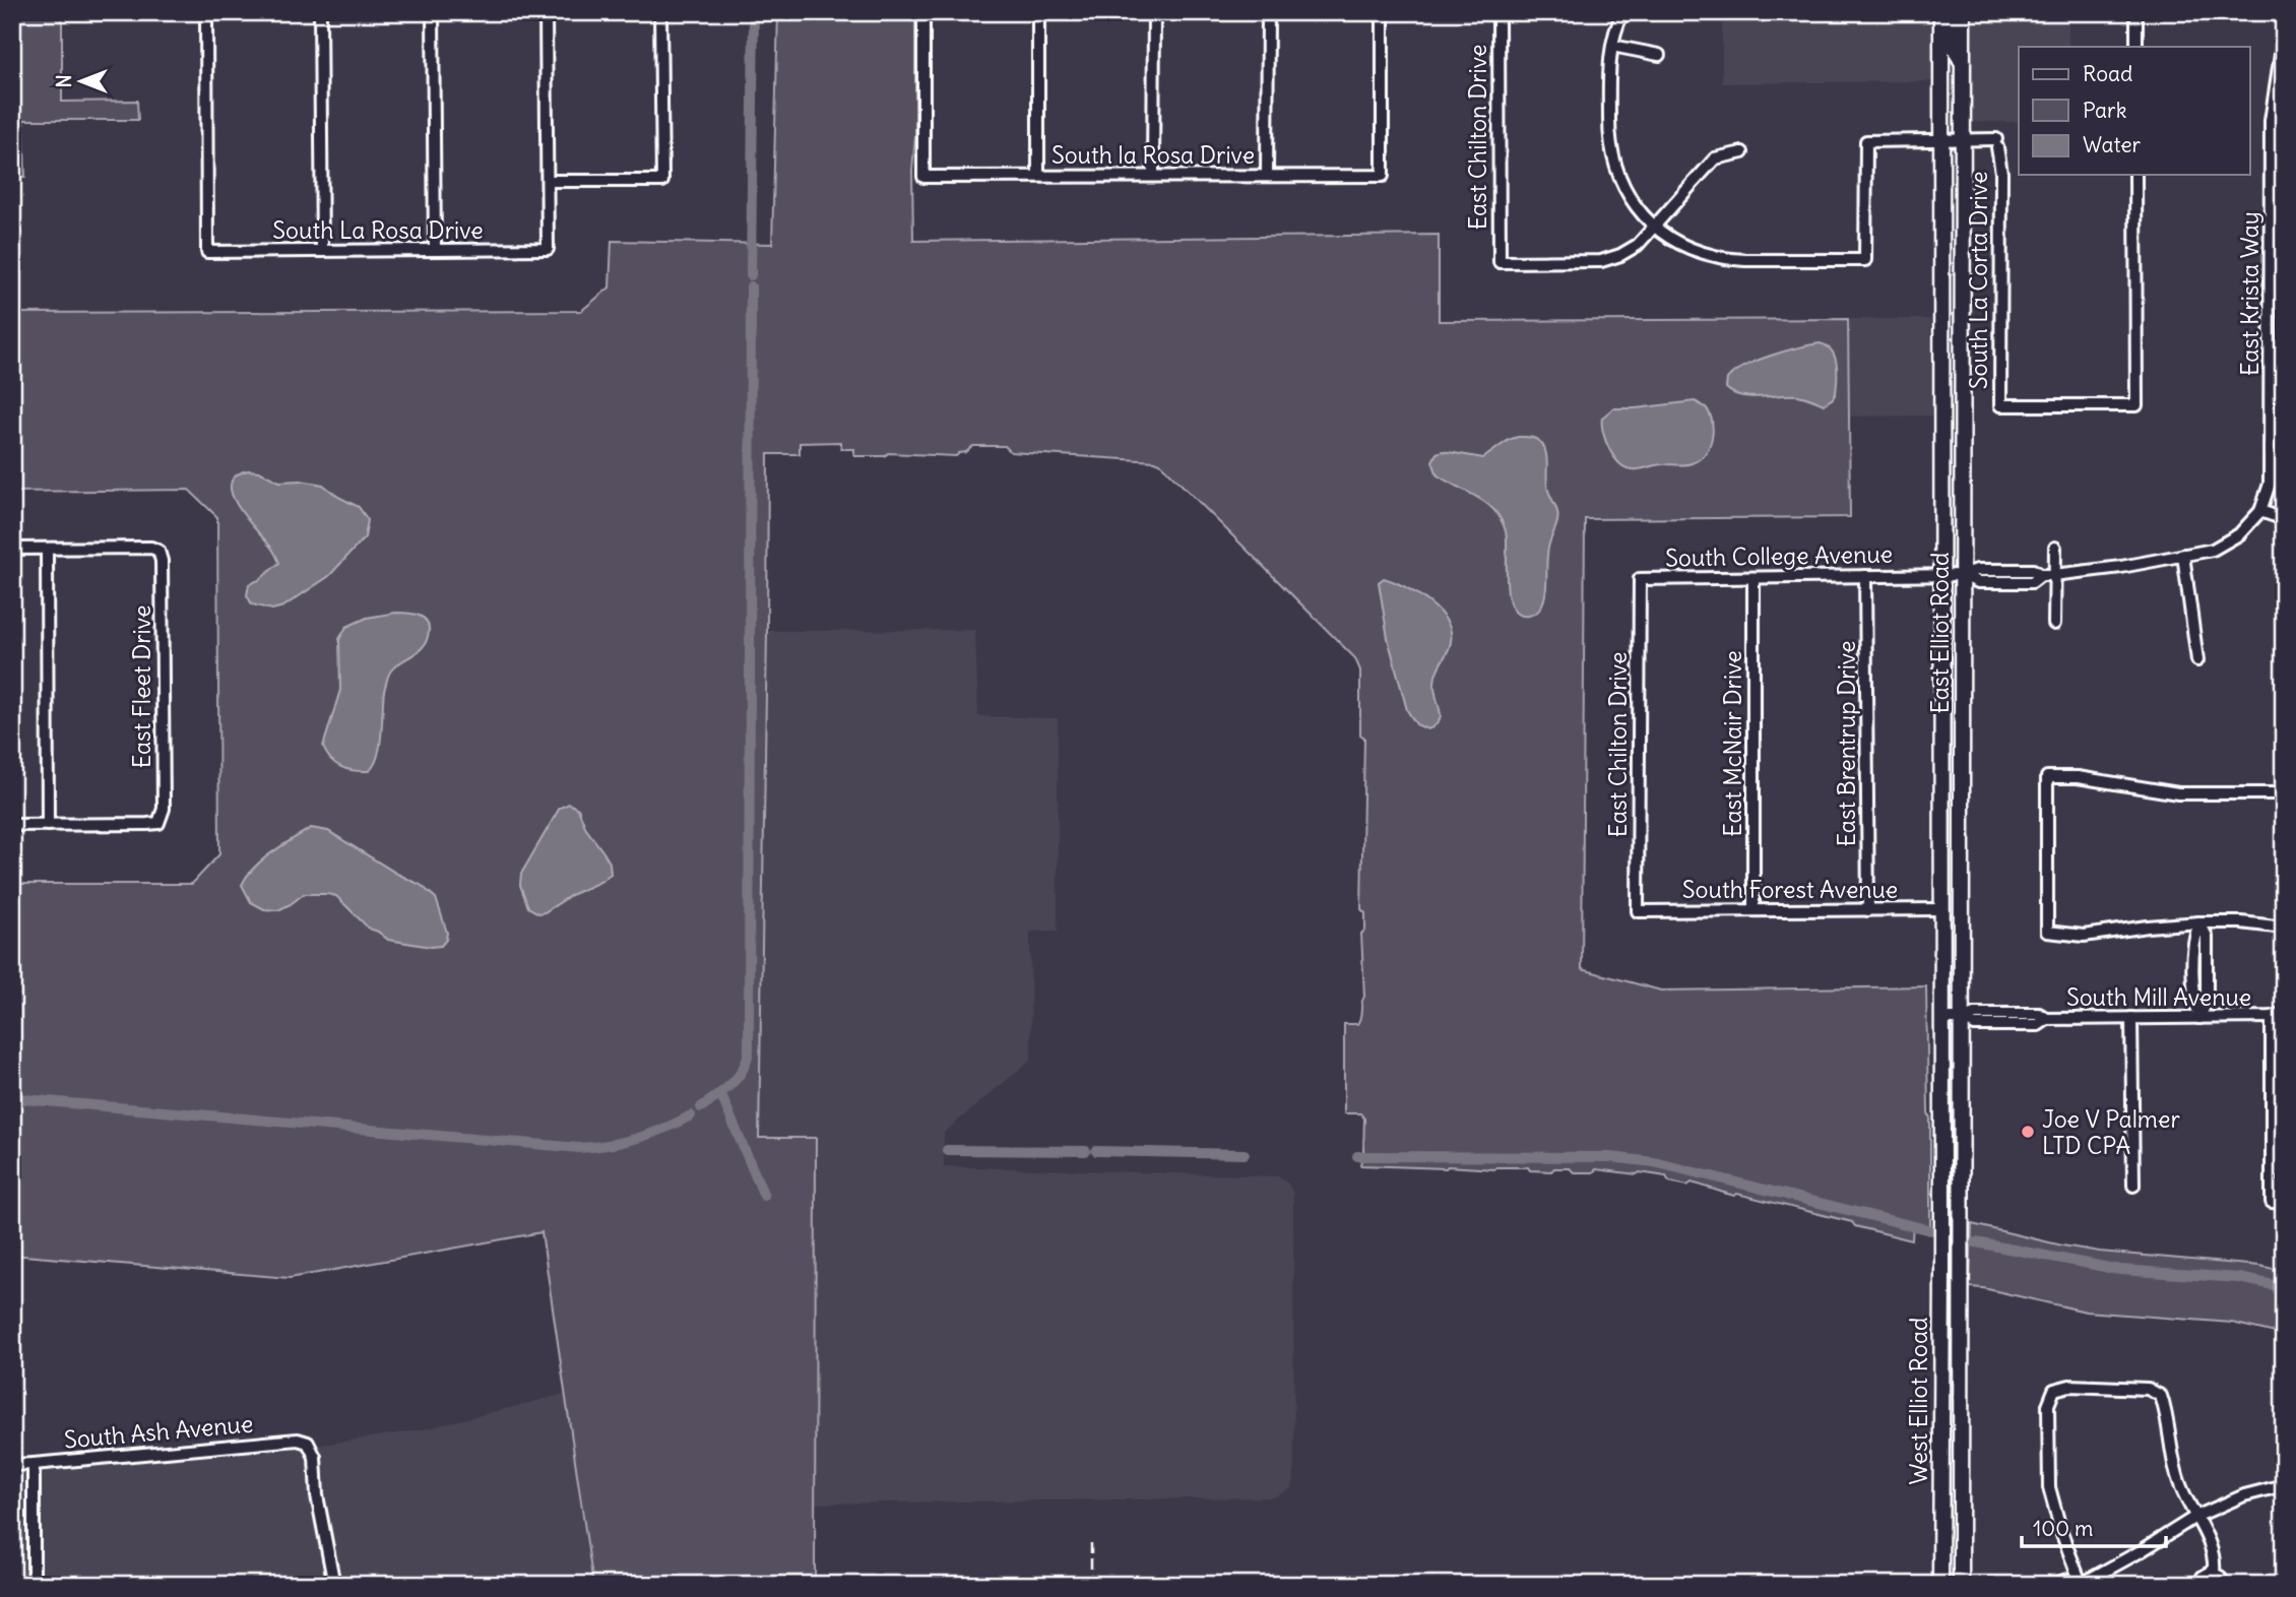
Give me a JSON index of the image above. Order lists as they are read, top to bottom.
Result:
{
  "streets": {
    "main road": ["East Elliot Road", "West Elliot Road"],
    "street": [
      "East Chilton Drive",
      "South la Rosa Drive",
      "South La Rosa Drive",
      "South La Corta Drive",
      "East Krista Way",
      "South College Avenue",
      "East Fleet Drive",
      "East McNair Drive",
      "East Brentrup Drive",
      "South Forest Avenue",
      "South Mill Avenue",
      "South Ash Avenue"
    ]
  },
  "crossings": [
    ["East Chilton Drive", "South College Avenue"],
    ["East Chilton Drive", "South Forest Avenue"],
    ["South La Corta Drive", "East Elliot Road"],
    ["East Krista Way", "South College Avenue"],
    ["South College Avenue", "East Elliot Road"],
    ["South College Avenue", "East McNair Drive"],
    ["South College Avenue", "East Brentrup Drive"],
    ["East Elliot Road", "South Forest Avenue"],
    ["East Elliot Road", "South Mill Avenue"],
    ["East Elliot Road", "West Elliot Road"],
    ["East McNair Drive", "South Forest Avenue"],
    ["East Brentrup Drive", "South Forest Avenue"]
  ],
  "places": ["Joe V Palmer LTD CPA"],
  "legend": ["Road", "Park", "Water"],
  "scale_bar": "100 m",
  "north": "left"
}
